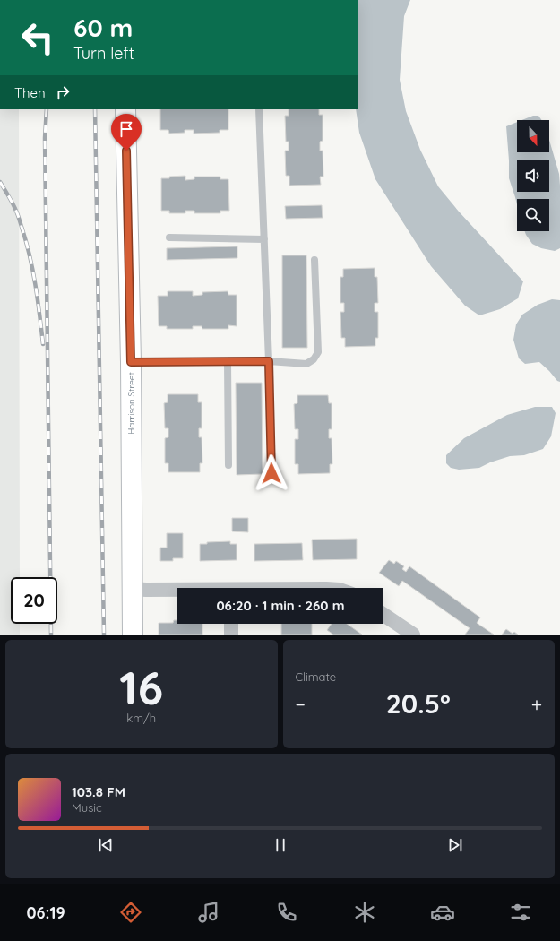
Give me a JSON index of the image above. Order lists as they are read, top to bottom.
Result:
{
  "streets": {
    "main road": ["Harrison Street"]
  },
  "north": "bottom",
  "page": {
    "turn": ["60 m", "Turn left"],
    "then": "Then",
    "limit": "20",
    "trip": "06:20 · 1 min · 260 m",
    "tile": [
      ["16", "km/h"],
      "Climate"
    ],
    "heat": ["−", "20.5°", "+"],
    "song": ["103.8 FM", "Music"],
    "tabs": "06:19"
  }
}
